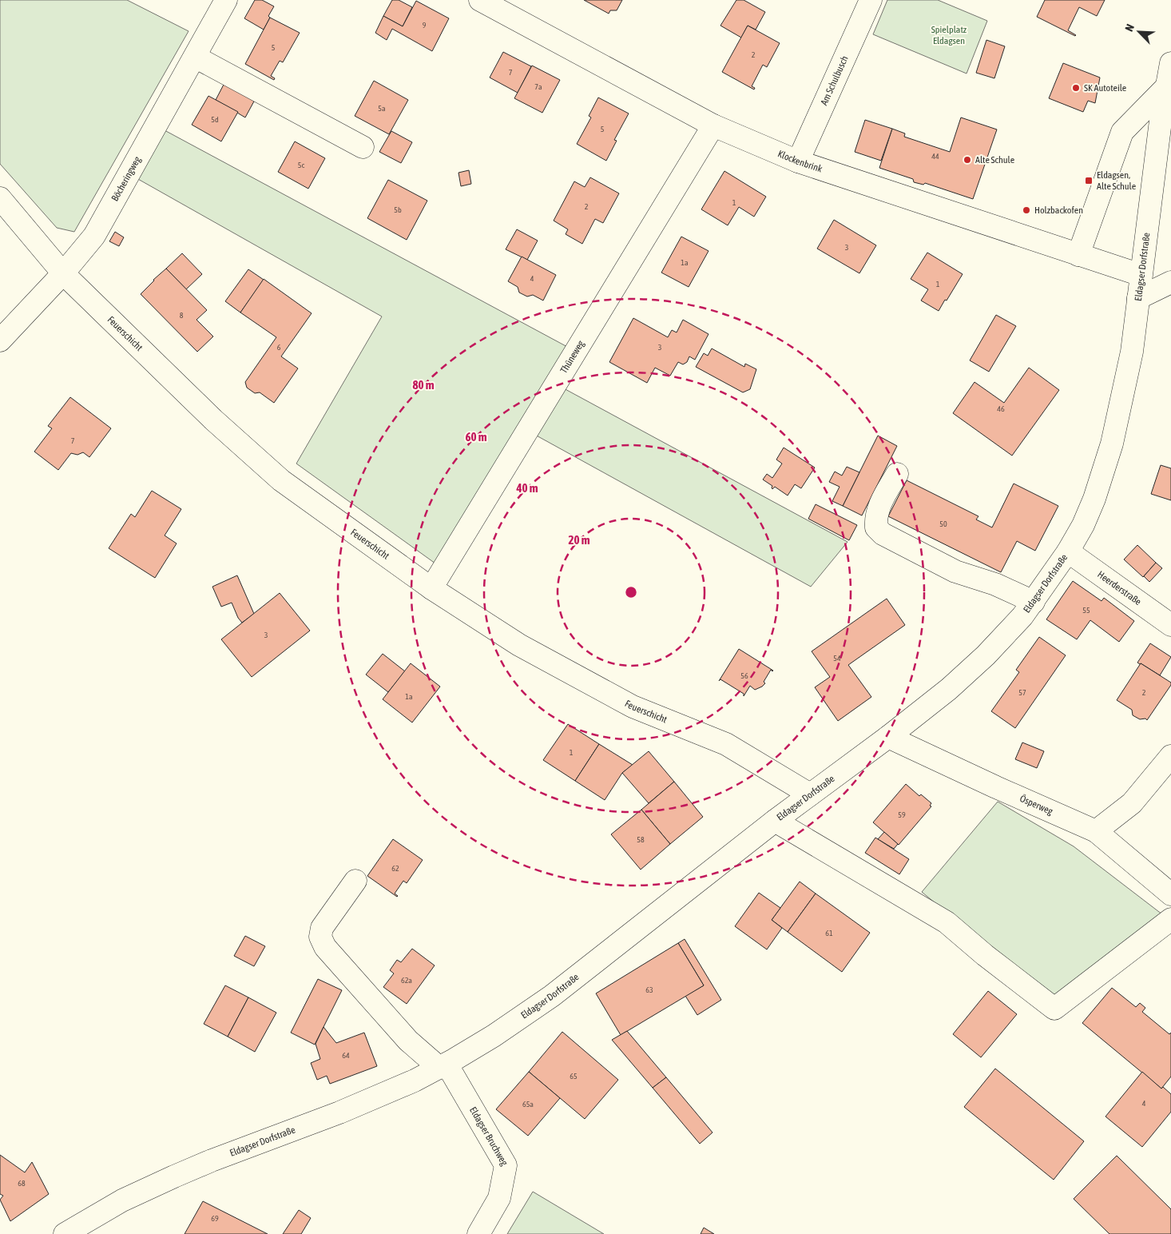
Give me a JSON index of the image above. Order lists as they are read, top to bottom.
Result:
{
  "streets": {
    "street": [
      "Am Schulbusch",
      "Klockenbrink",
      "Böcheringweg",
      "Eldagser Dorfstraße",
      "Feuerschicht",
      "Thüneweg",
      "Heerderstraße",
      "Ösperweg",
      "Eldagser Bruchweg"
    ]
  },
  "crossings": [
    ["Am Schulbusch", "Klockenbrink"],
    ["Klockenbrink", "Eldagser Dorfstraße"],
    ["Klockenbrink", "Thüneweg"],
    ["Böcheringweg", "Feuerschicht"],
    ["Eldagser Dorfstraße", "Feuerschicht"],
    ["Eldagser Dorfstraße", "Heerderstraße"],
    ["Eldagser Dorfstraße", "Ösperweg"],
    ["Eldagser Dorfstraße", "Eldagser Bruchweg"],
    ["Feuerschicht", "Thüneweg"]
  ],
  "parks": ["Spielplatz Eldagsen"],
  "places": {
    "other": ["SK Autoteile", "Alte Schule", "Holzbackofen"],
    "transit": ["Eldagsen, Alte Schule"]
  },
  "house_numbers": [
    "9",
    "5",
    "2",
    "7",
    "7a",
    "5a",
    "5d",
    "5",
    "44",
    "5c",
    "1",
    "2",
    "5b",
    "3",
    "1a",
    "4",
    "1",
    "8",
    "6",
    "3",
    "46",
    "7",
    "50",
    "55",
    "3",
    "54",
    "56",
    "57",
    "2",
    "1a",
    "1",
    "59",
    "58",
    "62",
    "61",
    "62a",
    "63",
    "64",
    "65",
    "4",
    "65a",
    "68",
    "69"
  ],
  "north": "top left",
  "rings": [
    "80 m",
    "60 m",
    "40 m",
    "20 m"
  ]
}
